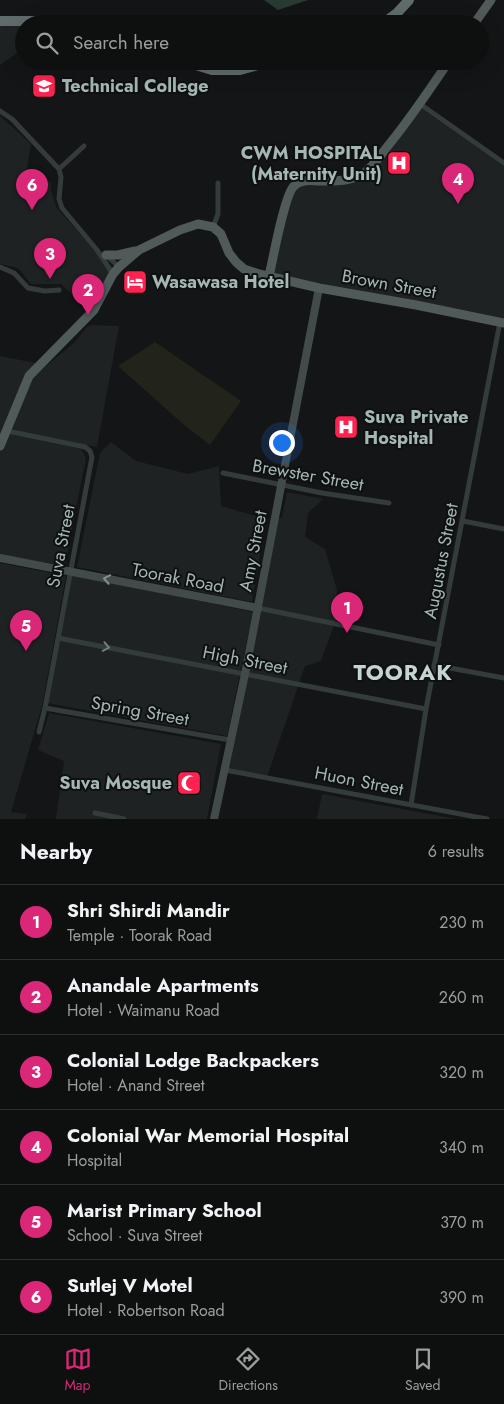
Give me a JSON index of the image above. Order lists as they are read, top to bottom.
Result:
{
  "streets": {
    "main road": ["Brown Street", "Amy Street", "Toorak Road"],
    "street": [
      "Brewster Street",
      "Suva Street",
      "Augustus Street",
      "High Street",
      "Spring Street",
      "Huon Street"
    ]
  },
  "crossings": [
    ["Brown Street", "Amy Street"],
    ["Brown Street", "Augustus Street"],
    ["Brewster Street", "Amy Street"],
    ["Suva Street", "Toorak Road"],
    ["Suva Street", "High Street"],
    ["Suva Street", "Spring Street"],
    ["Amy Street", "Toorak Road"],
    ["Amy Street", "High Street"],
    ["Amy Street", "Spring Street"],
    ["Amy Street", "Huon Street"],
    ["Augustus Street", "Toorak Road"],
    ["Augustus Street", "High Street"],
    ["Augustus Street", "Huon Street"]
  ],
  "one_way": ["Toorak Road", "High Street"],
  "districts": ["TOORAK"],
  "places": {
    "school or university": ["Technical College"],
    "hospital": ["CWM HOSPITAL (Maternity Unit)", "Suva Private Hospital"],
    "hotel": ["Wasawasa Hotel"],
    "mosque": ["Suva Mosque"]
  },
  "page": {
    "search": "Search here",
    "pins": [
      "4",
      "6",
      "3",
      "2",
      "1",
      "5"
    ],
    "heading": ["Nearby", "6 results"],
    "list": [
      {
        "mark": "1",
        "name": "Shri Shirdi Mandir",
        "note": "Temple · Toorak Road",
        "value": "230 m"
      },
      {
        "mark": "2",
        "name": "Anandale Apartments",
        "note": "Hotel · Waimanu Road",
        "value": "260 m"
      },
      {
        "mark": "3",
        "name": "Colonial Lodge Backpackers",
        "note": "Hotel · Anand Street",
        "value": "320 m"
      },
      {
        "mark": "4",
        "name": "Colonial War Memorial Hospital",
        "note": "Hospital",
        "value": "340 m"
      },
      {
        "mark": "5",
        "name": "Marist Primary School",
        "note": "School · Suva Street",
        "value": "370 m"
      },
      {
        "mark": "6",
        "name": "Sutlej V Motel",
        "note": "Hotel · Robertson Road",
        "value": "390 m"
      }
    ],
    "nav": ["Map", "Directions", "Saved"]
  }
}
